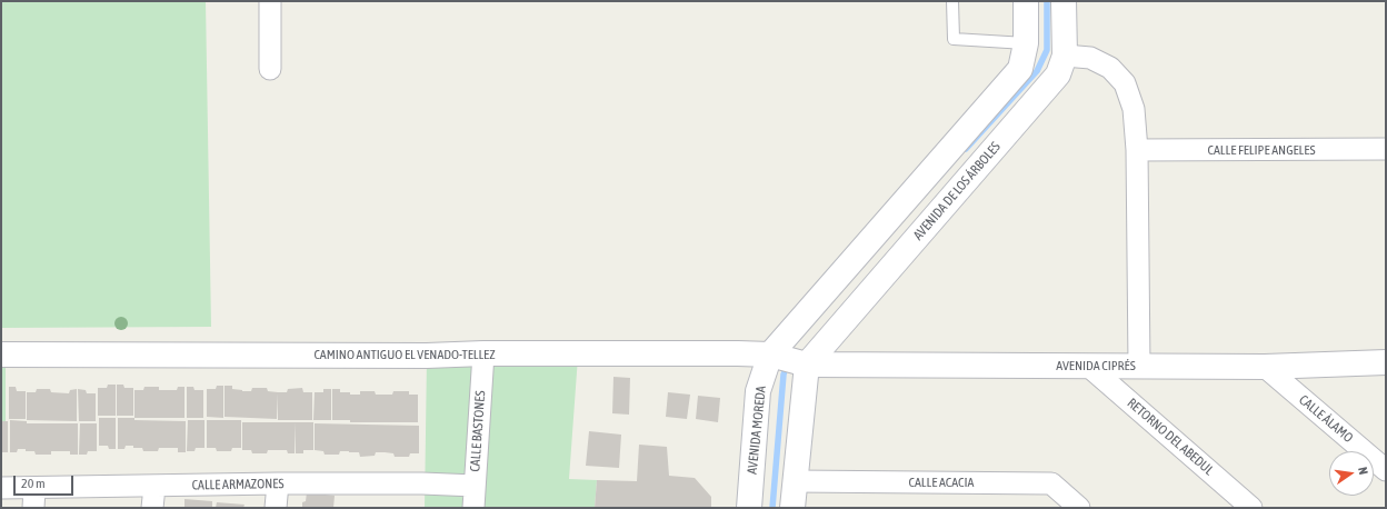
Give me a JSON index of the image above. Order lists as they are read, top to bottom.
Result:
{
  "streets": {
    "street": [
      "CALLE FELIPE ANGELES",
      "AVENIDA DE LOS ÁRBOLES",
      "CAMINO ANTIGUO EL VENADO-TELLEZ",
      "AVENIDA CIPRÉS",
      "CALLE ÁLAMO",
      "AVENIDA MOREDA",
      "CALLE BASTONES",
      "RETORNO DEL ABEDUL",
      "CALLE ACACIA",
      "CALLE ARMAZONES"
    ]
  },
  "crossings": [
    ["AVENIDA DE LOS ÁRBOLES", "CAMINO ANTIGUO EL VENADO-TELLEZ"],
    ["AVENIDA DE LOS ÁRBOLES", "AVENIDA CIPRÉS"],
    ["CAMINO ANTIGUO EL VENADO-TELLEZ", "AVENIDA CIPRÉS"],
    ["CAMINO ANTIGUO EL VENADO-TELLEZ", "AVENIDA MOREDA"],
    ["CAMINO ANTIGUO EL VENADO-TELLEZ", "CALLE BASTONES"],
    ["AVENIDA CIPRÉS", "CALLE ÁLAMO"],
    ["AVENIDA CIPRÉS", "RETORNO DEL ABEDUL"],
    ["CALLE BASTONES", "CALLE ARMAZONES"]
  ],
  "scale_bar": "20 m",
  "north": "right"
}
